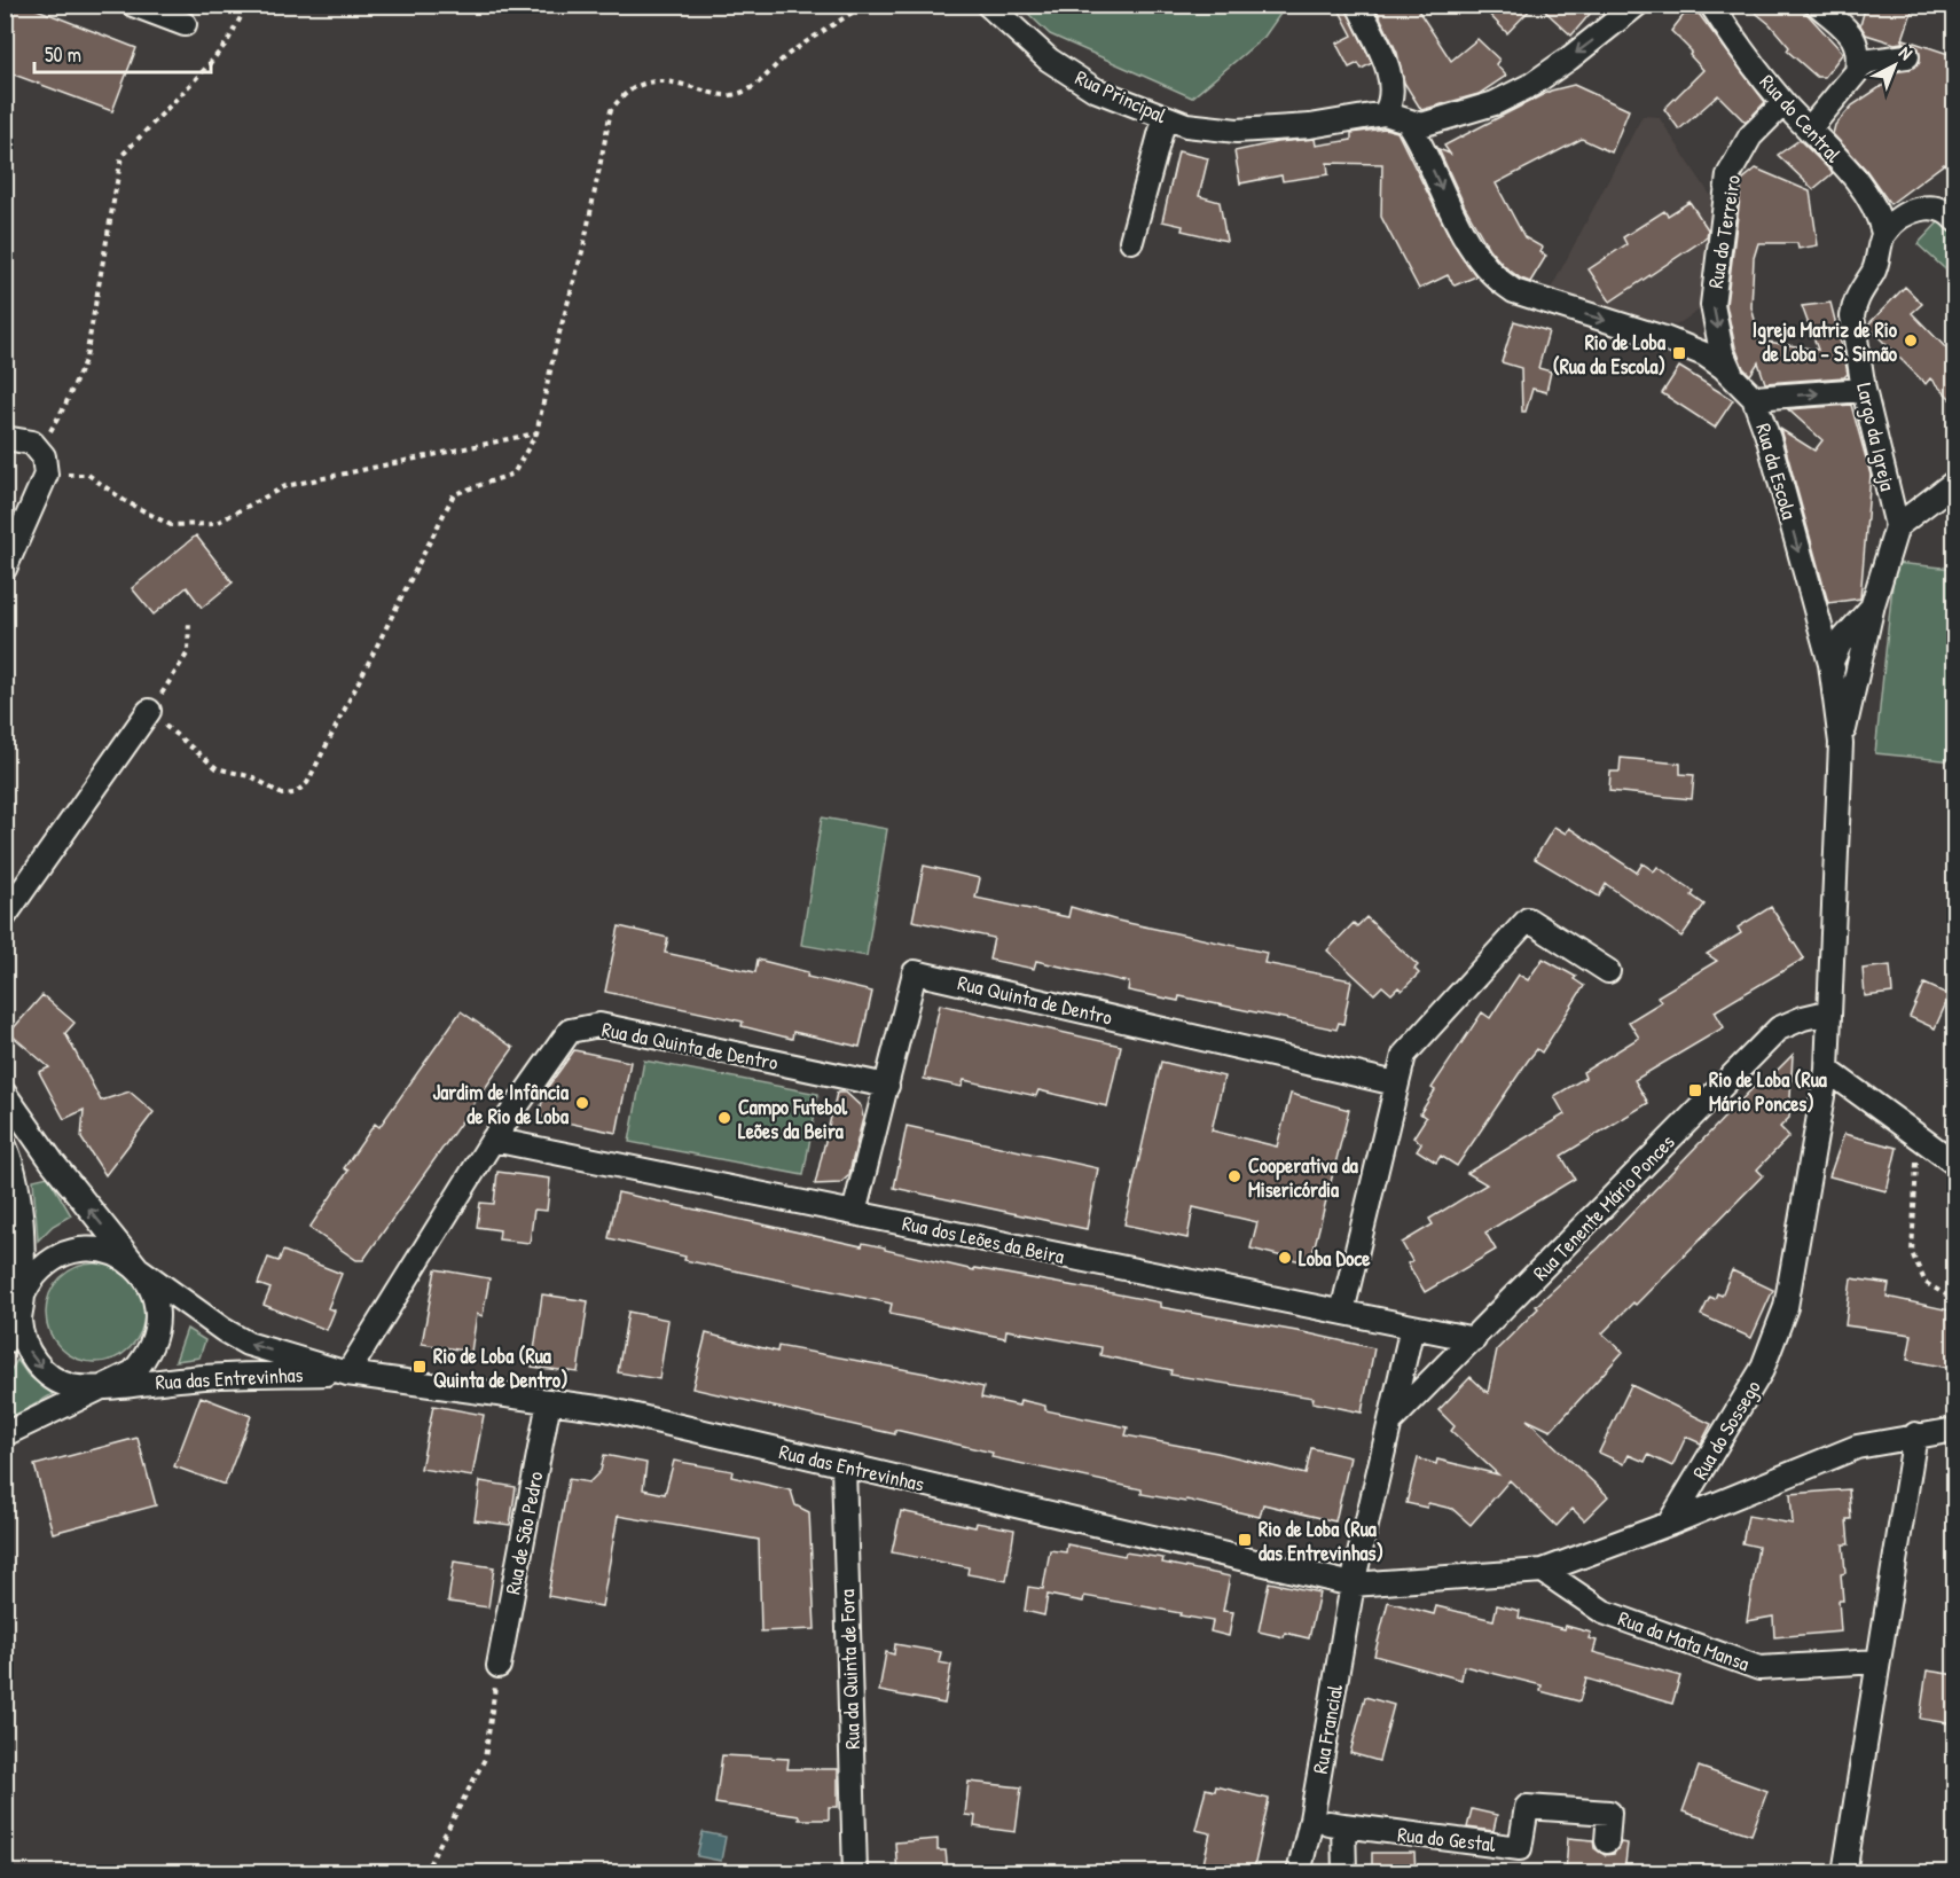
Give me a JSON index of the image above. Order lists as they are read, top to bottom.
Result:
{
  "streets": {
    "street": [
      "Rua Principal",
      "Rua do Central",
      "Rua do Terreiro",
      "Largo da Igreja",
      "Rua da Escola",
      "Rua Quinta de Dentro",
      "Rua da Quinta de Dentro",
      "Rua Tenente Mário Ponces",
      "Rua dos Leões da Beira",
      "Rua das Entrevinhas",
      "Rua do Sossego",
      "Rua de São Pedro",
      "Rua da Mata Mansa",
      "Rua da Quinta de Fora",
      "Rua Francial",
      "Rua do Gestal"
    ]
  },
  "crossings": [
    ["Rua do Central", "Rua do Terreiro"],
    ["Rua do Central", "Largo da Igreja"],
    ["Rua do Terreiro", "Rua da Escola"],
    ["Rua da Escola", "Rua Tenente Mário Ponces"],
    ["Rua da Escola", "Rua do Sossego"],
    ["Rua Quinta de Dentro", "Rua da Quinta de Dentro"],
    ["Rua Quinta de Dentro", "Rua dos Leões da Beira"],
    ["Rua da Quinta de Dentro", "Rua dos Leões da Beira"],
    ["Rua da Quinta de Dentro", "Rua das Entrevinhas"],
    ["Rua Tenente Mário Ponces", "Rua dos Leões da Beira"],
    ["Rua Tenente Mário Ponces", "Rua do Sossego"],
    ["Rua das Entrevinhas", "Rua de São Pedro"],
    ["Rua das Entrevinhas", "Rua da Quinta de Fora"],
    ["Rua das Entrevinhas", "Rua Francial"]
  ],
  "one_way": ["Rua do Terreiro", "Rua da Escola"],
  "places": {
    "other": [
      "Igreja Matriz de Rio de Loba - S. Simão",
      "Jardim de Infância de Rio de Loba",
      "Campo Futebol Leões da Beira",
      "Cooperativa da Misericórdia",
      "Loba Doce"
    ],
    "transit": [
      "Rio de Loba (Rua da Escola)",
      "Rio de Loba (Rua Mário Ponces)",
      "Rio de Loba (Rua Quinta de Dentro)",
      "Rio de Loba (Rua das Entrevinhas)"
    ]
  },
  "scale_bar": "50 m",
  "north": "top right"
}
